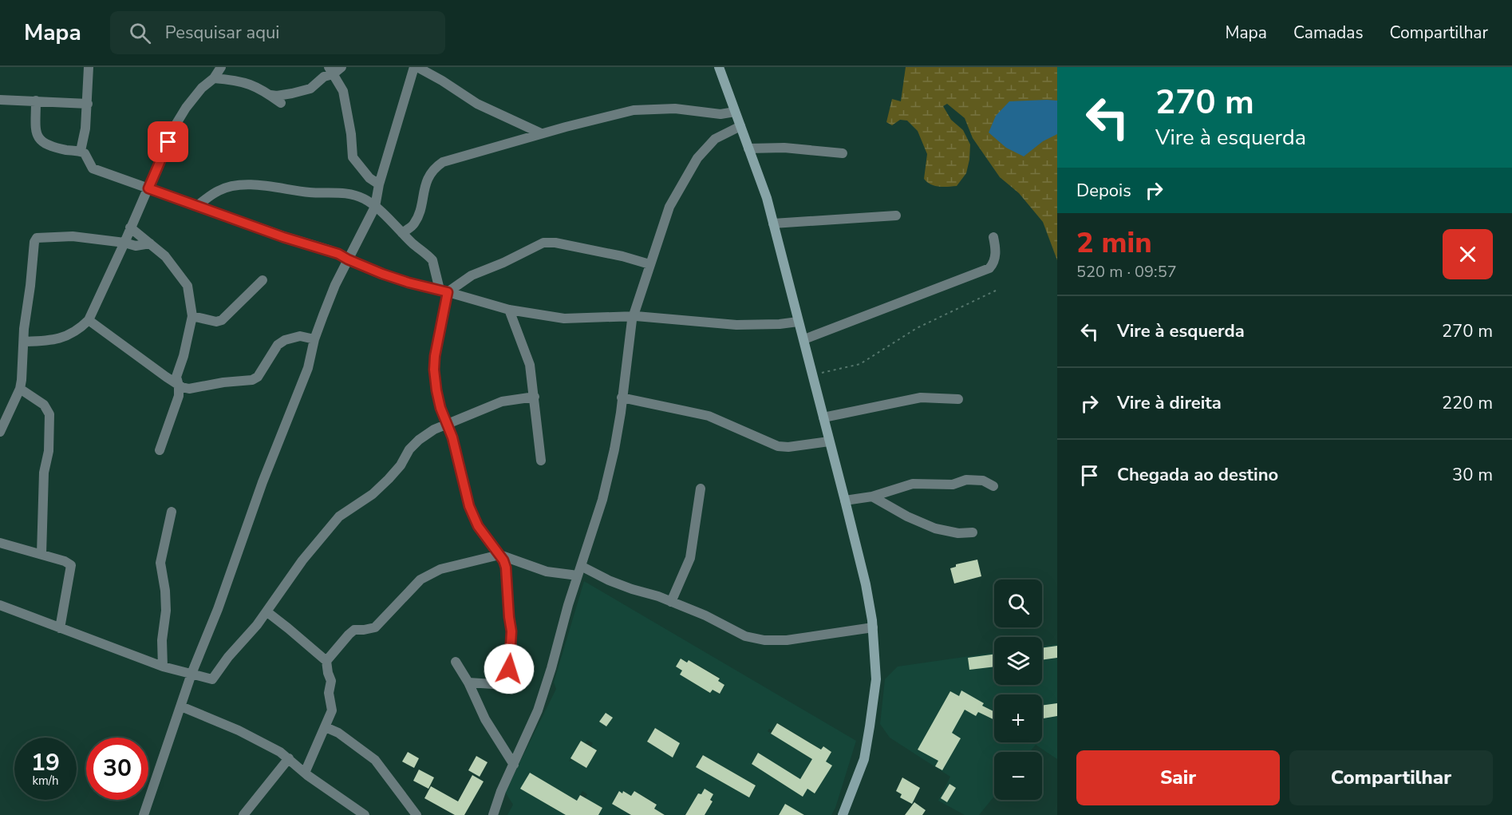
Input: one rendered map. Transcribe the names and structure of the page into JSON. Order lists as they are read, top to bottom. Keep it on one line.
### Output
{"page":{"header":"Mapa","search":"Pesquisar aqui","nav":["Mapa","Camadas","Compartilhar"],"turn":["270 m","Vire à esquerda"],"then":"Depois","heading":["2 min","520 m · 09:57"],"list":[{"name":"Vire à esquerda","value":"270 m"},{"name":"Vire à direita","value":"220 m"},{"name":"Chegada ao destino","value":"30 m"}],"map_buttons":["+","−"],"speed":"19 km/h","limit":"30","buttons":["Sair","Compartilhar"]}}
